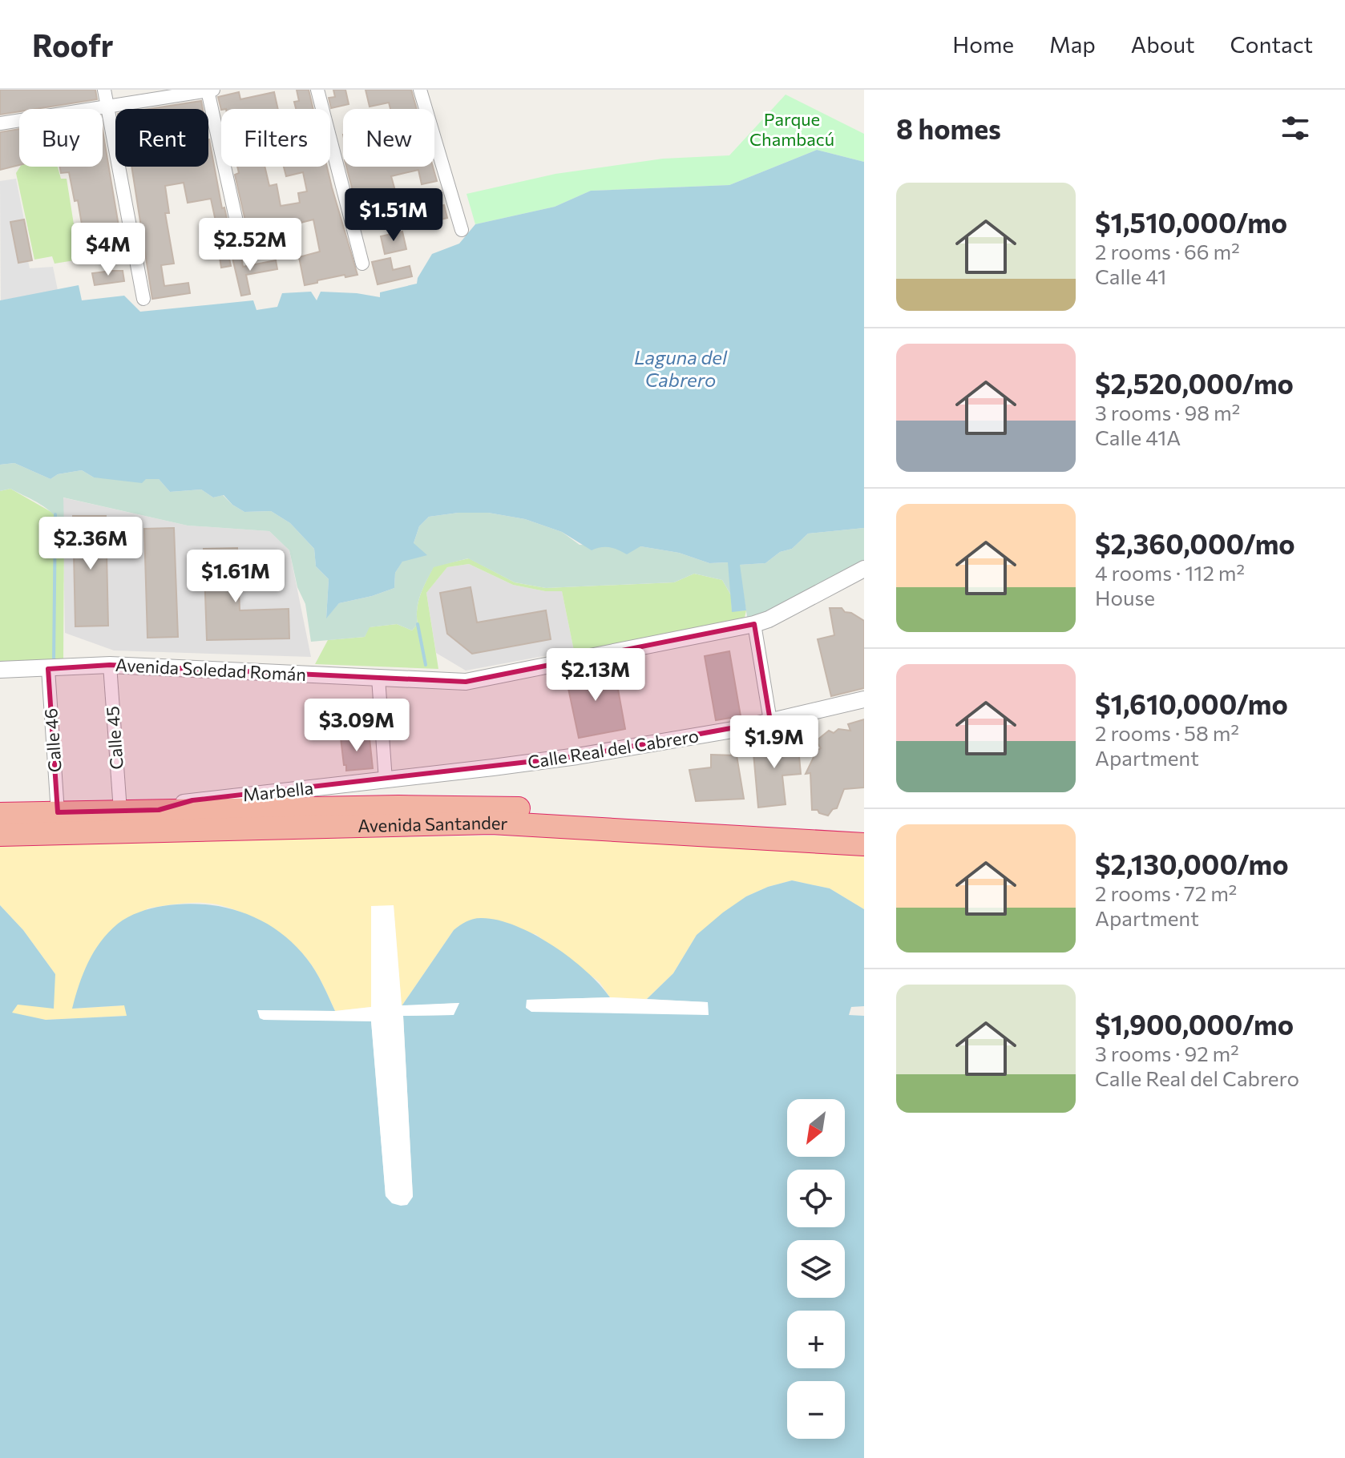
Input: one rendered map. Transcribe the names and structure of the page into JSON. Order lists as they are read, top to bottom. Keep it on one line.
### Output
{"streets":{"highway":["Avenida Santander"],"street":["Avenida Soledad Román","Calle 45","Calle 46","Calle Real del Cabrero"]},"crossings":[["Avenida Soledad Román","Calle 45"],["Avenida Soledad Román","Calle 46"],["Calle 45","Avenida Santander"],["Calle 46","Avenida Santander"],["Calle Real del Cabrero","Avenida Santander"]],"water":["Laguna del Cabrero"],"parks":["Parque Chambacú"],"north":"bottom left","page":{"header":"Roofr","nav":["Home","Map","About","Contact"],"heading":"8 homes","chip":["Buy","Rent","Filters","New"],"list":[{"name":"$1,510,000/mo","note":"2 rooms · 66 m² · Calle 41"},{"name":"$2,520,000/mo","note":"3 rooms · 98 m² · Calle 41A"},{"name":"$2,360,000/mo","note":"4 rooms · 112 m² · House"},{"name":"$1,610,000/mo","note":"2 rooms · 58 m² · Apartment"},{"name":"$2,130,000/mo","note":"2 rooms · 72 m² · Apartment"},{"name":"$1,900,000/mo","note":"3 rooms · 92 m² · Calle Real del Cabrero"}],"price":["$1.51M","$2.52M","$4M","$2.36M","$1.61M","$2.13M","$3.09M","$1.9M"],"map_buttons":["+","−"]}}
